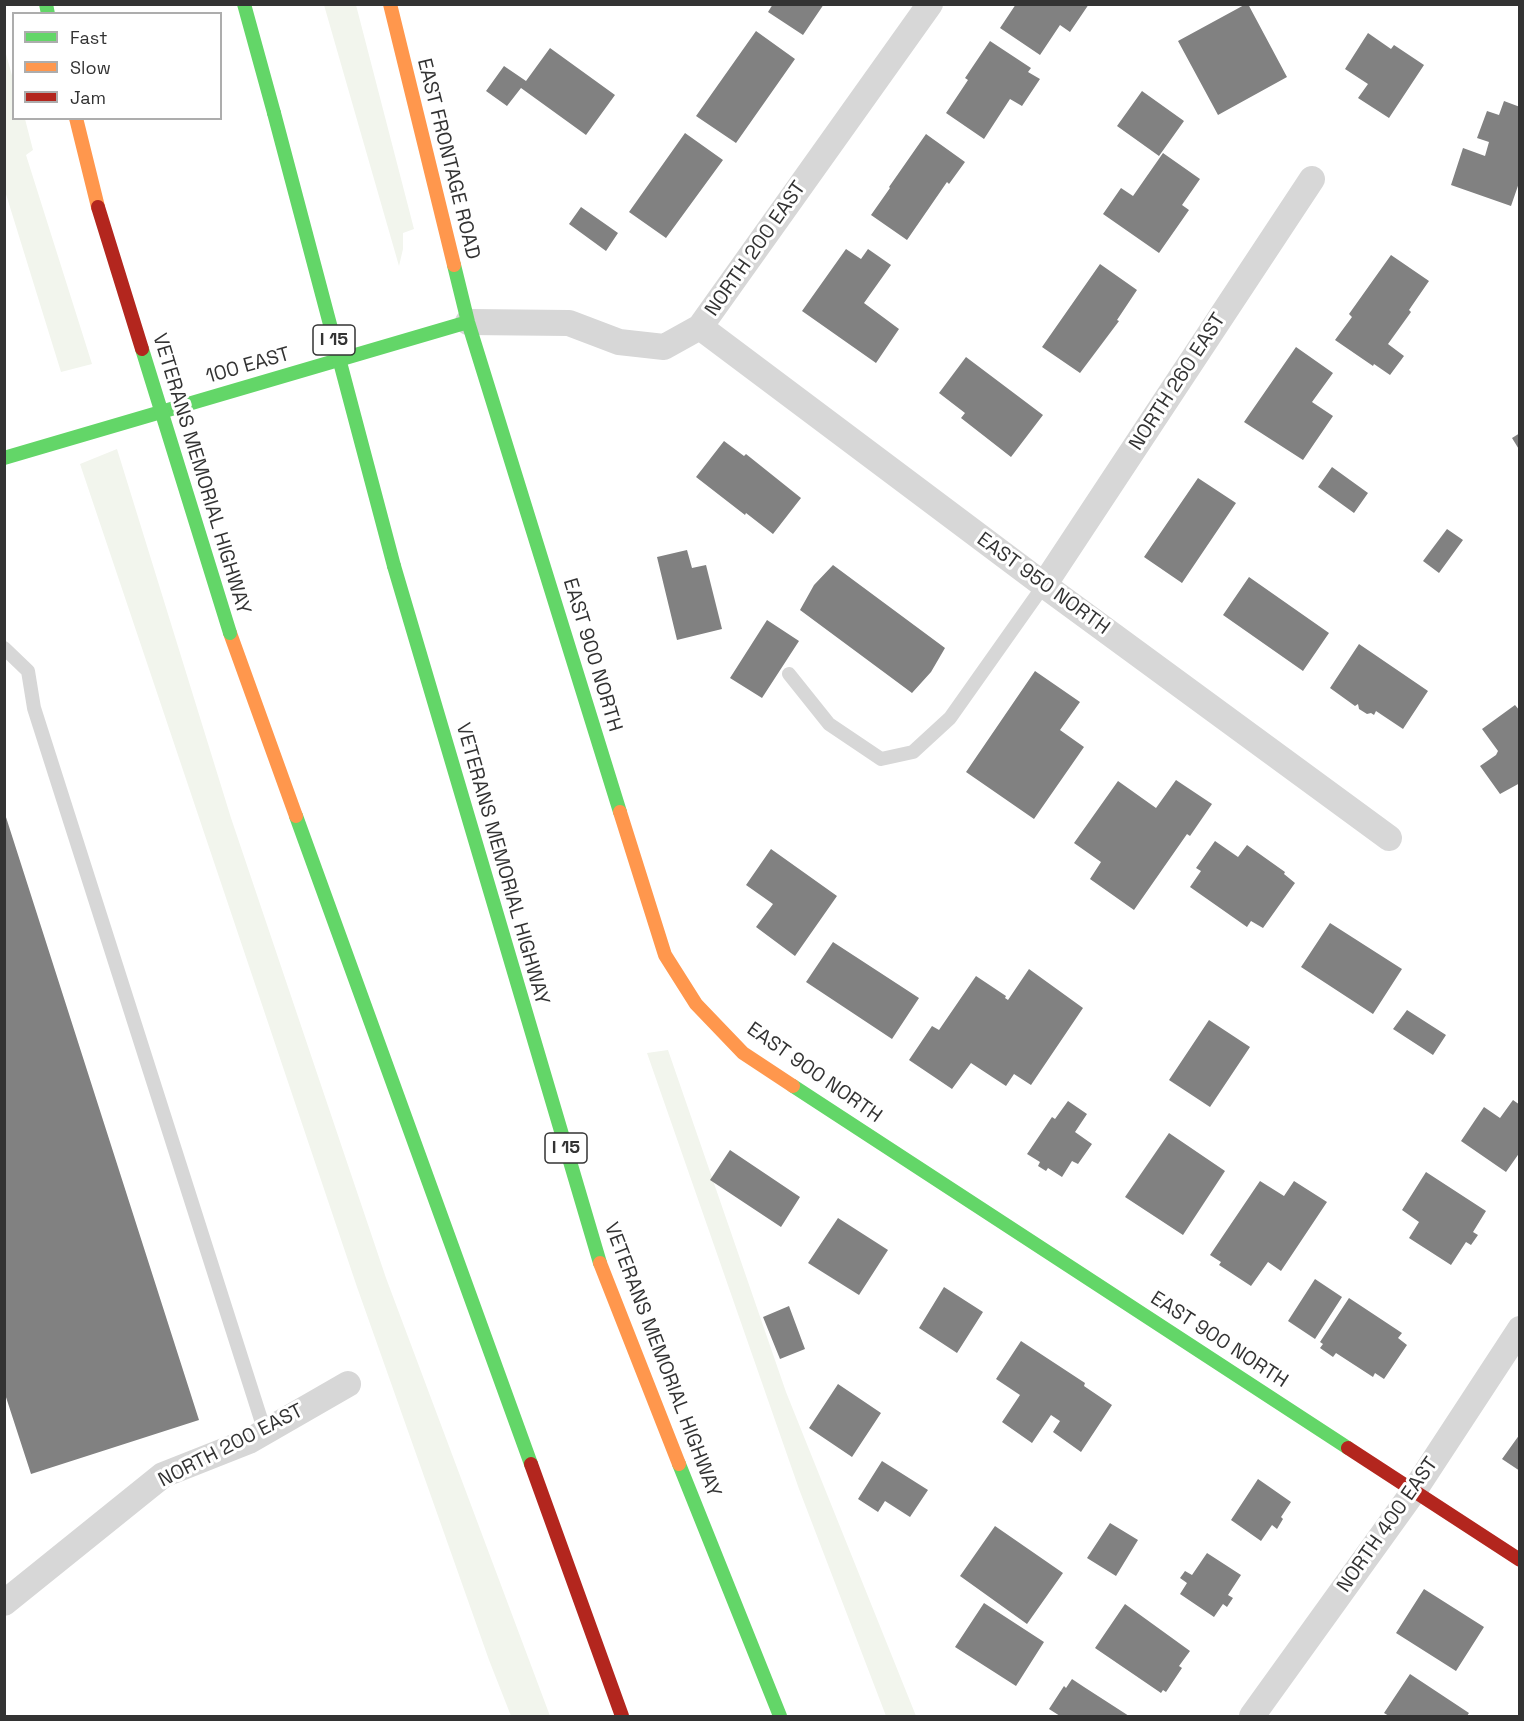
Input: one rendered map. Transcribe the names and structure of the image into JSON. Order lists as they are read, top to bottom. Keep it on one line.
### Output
{"streets":{"main road":["EAST FRONTAGE ROAD","I 15","100 EAST","VETERANS MEMORIAL HIGHWAY","EAST 900 NORTH"],"street":["NORTH 200 EAST","NORTH 260 EAST","EAST 950 NORTH","NORTH 400 EAST"]},"crossings":[["EAST FRONTAGE ROAD","NORTH 200 EAST"],["EAST FRONTAGE ROAD","100 EAST"],["EAST FRONTAGE ROAD","EAST 900 NORTH"],["NORTH 200 EAST","100 EAST"],["NORTH 200 EAST","EAST 950 NORTH"],["NORTH 200 EAST","EAST 900 NORTH"],["100 EAST","EAST 900 NORTH"],["NORTH 260 EAST","EAST 950 NORTH"],["EAST 900 NORTH","NORTH 400 EAST"]],"legend":["Fast","Slow","Jam"]}
